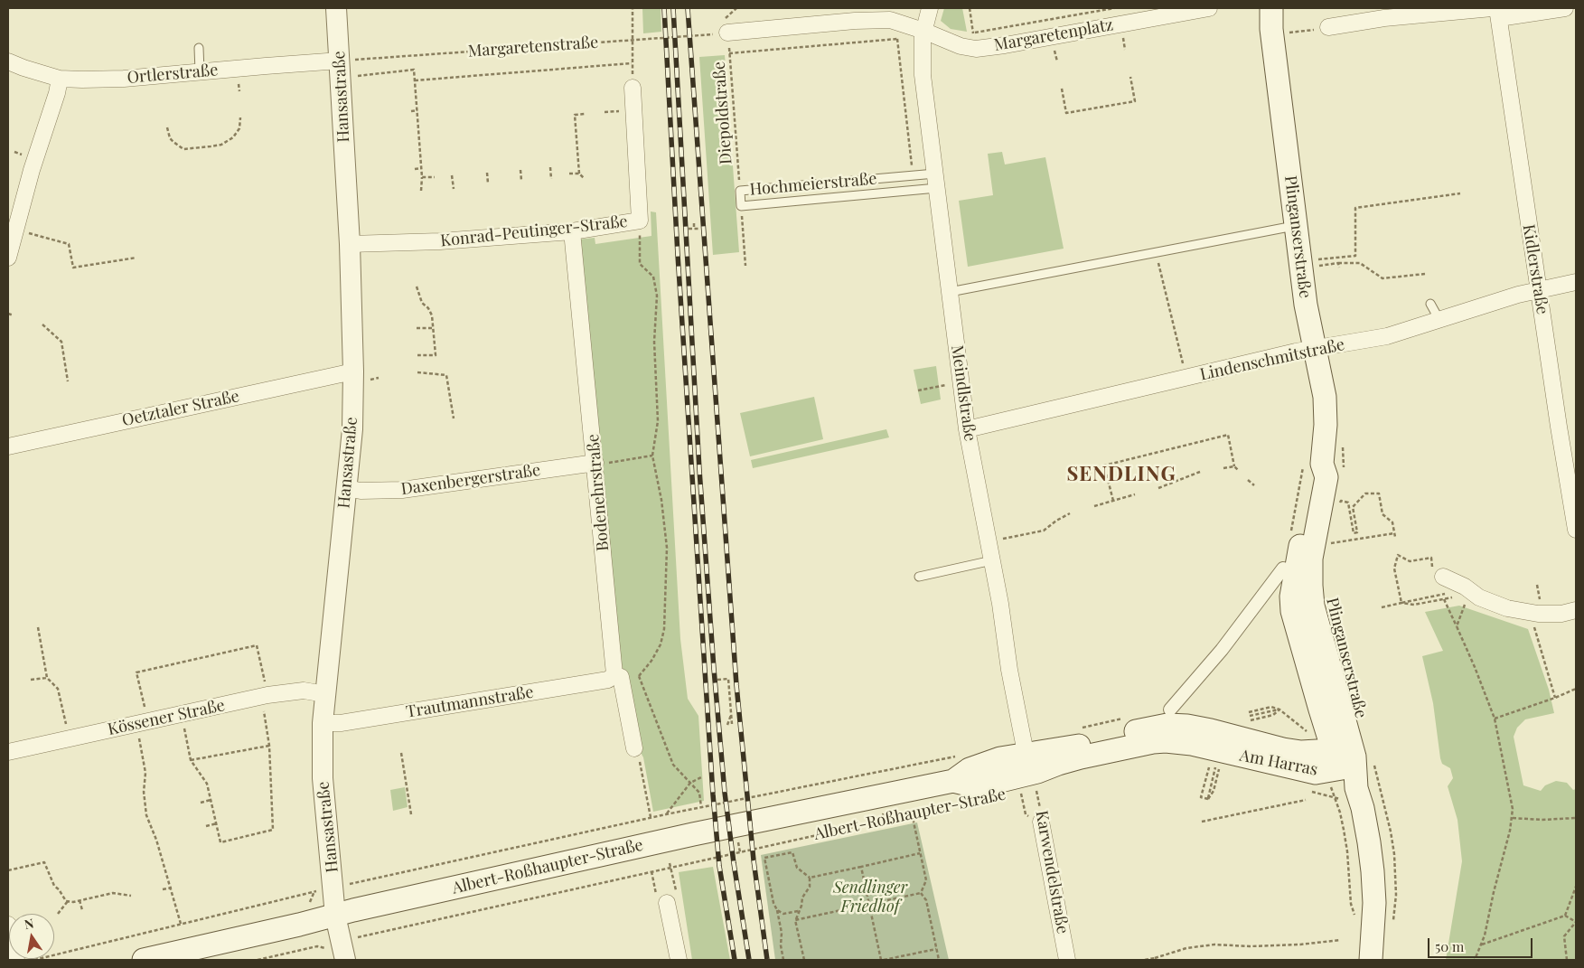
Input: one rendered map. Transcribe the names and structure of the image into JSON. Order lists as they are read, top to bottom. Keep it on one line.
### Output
{"streets":{"main road":["Plinganserstraße","Am Harras","Albert-Roßhaupter-Straße"],"street":["Margaretenplatz","Ortlerstraße","Hansastraße","Konrad-Peutinger-Straße","Kidlerstraße","Lindenschmitstraße","Meindlstraße","Oetztaler Straße","Daxenbergerstraße","Bodenehrstraße","Trautmannstraße","Kössener Straße","Karwendelstraße"],"lane":["Hochmeierstraße"],"path":["Margaretenstraße","Diepoldstraße"]},"crossings":[["Margaretenplatz","Meindlstraße"],["Margaretenstraße","Ortlerstraße"],["Margaretenstraße","Hansastraße"],["Ortlerstraße","Hansastraße"],["Hansastraße","Konrad-Peutinger-Straße"],["Hansastraße","Oetztaler Straße"],["Hansastraße","Daxenbergerstraße"],["Hansastraße","Trautmannstraße"],["Hansastraße","Kössener Straße"],["Hansastraße","Albert-Roßhaupter-Straße"],["Diepoldstraße","Hochmeierstraße"],["Hochmeierstraße","Meindlstraße"],["Konrad-Peutinger-Straße","Bodenehrstraße"],["Plinganserstraße","Lindenschmitstraße"],["Plinganserstraße","Am Harras"],["Kidlerstraße","Lindenschmitstraße"],["Lindenschmitstraße","Meindlstraße"],["Meindlstraße","Albert-Roßhaupter-Straße"],["Daxenbergerstraße","Bodenehrstraße"],["Bodenehrstraße","Trautmannstraße"],["Am Harras","Albert-Roßhaupter-Straße"]],"districts":["SENDLING"],"parks":["Sendlinger Friedhof"],"scale_bar":"50 m","north":"top"}
